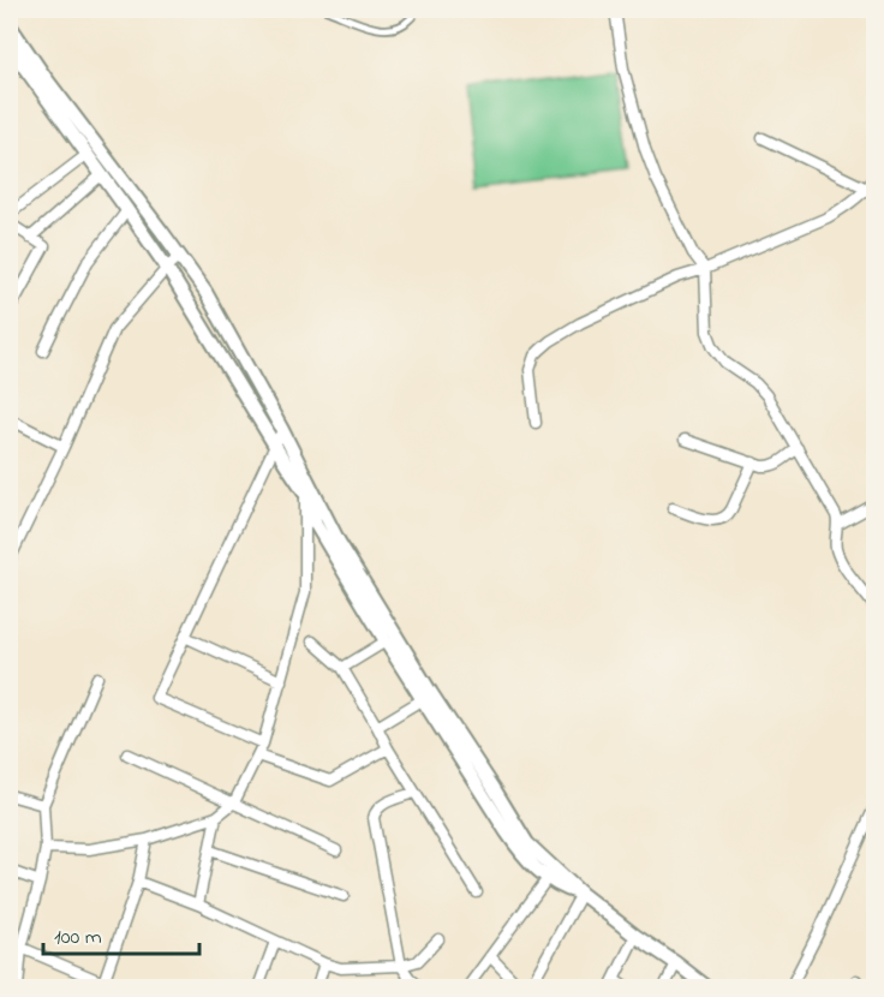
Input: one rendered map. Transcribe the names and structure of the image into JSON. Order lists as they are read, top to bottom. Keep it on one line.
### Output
{"scale_bar":"100 m"}
